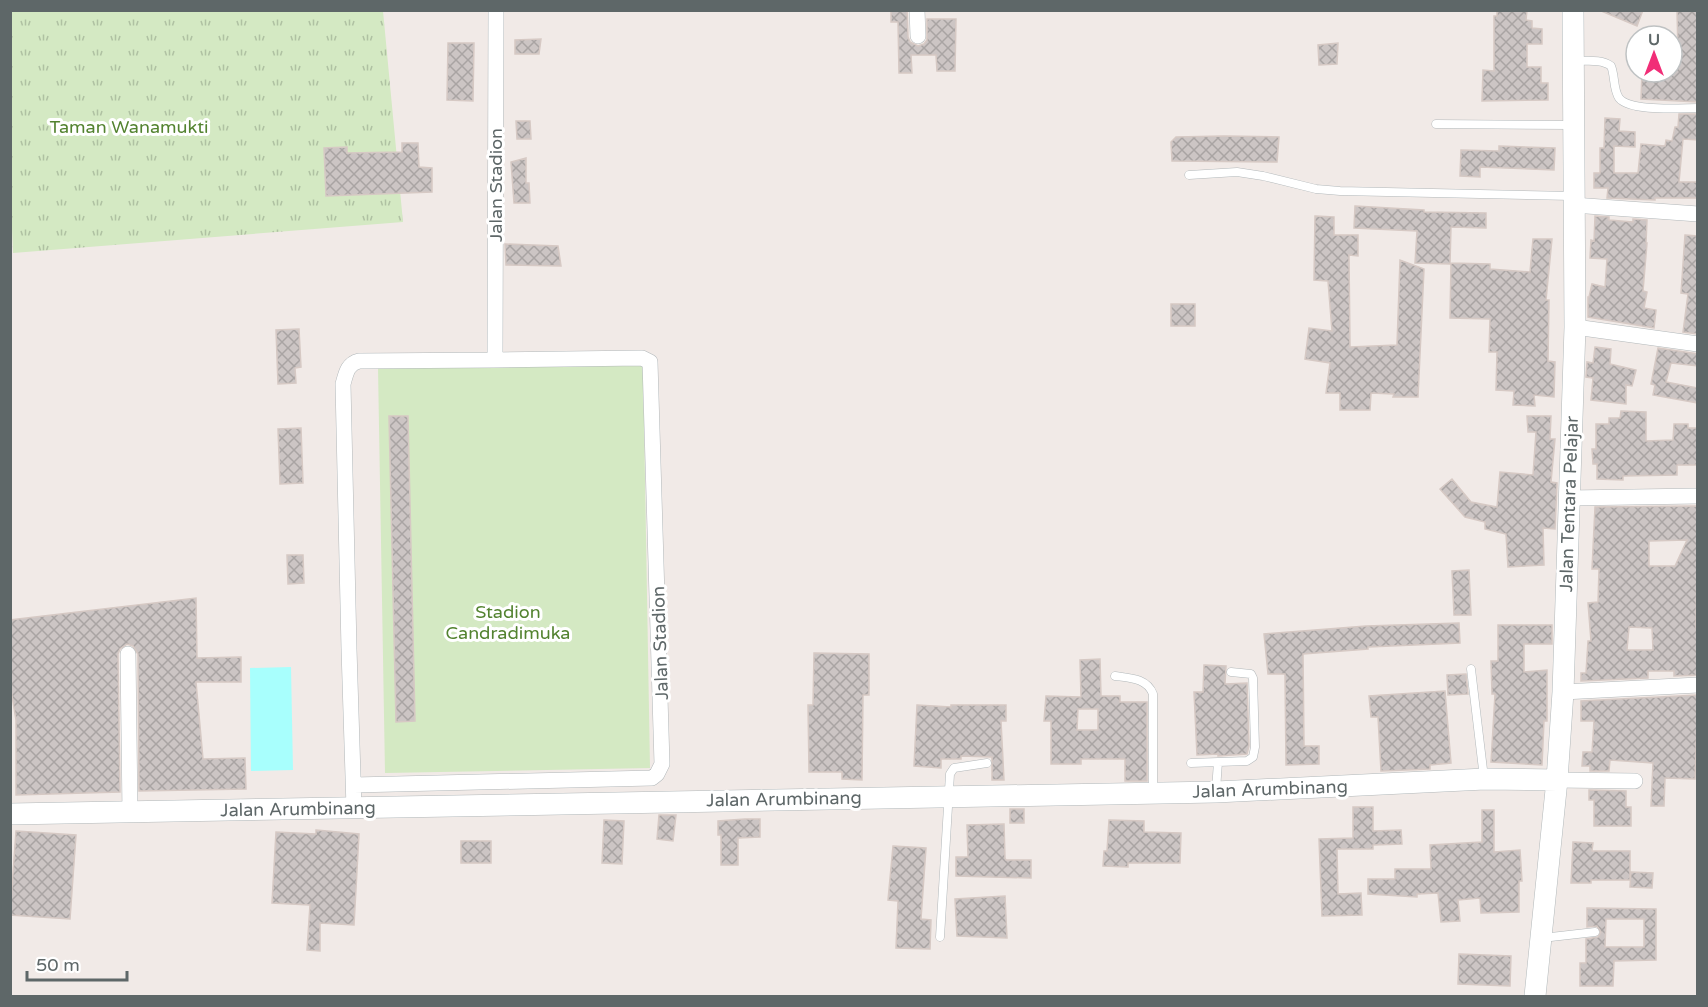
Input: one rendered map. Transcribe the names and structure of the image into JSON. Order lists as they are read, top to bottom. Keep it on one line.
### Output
{"streets":{"main road":["Jalan Tentara Pelajar","Jalan Arumbinang"],"street":["Jalan Stadion"]},"crossings":[["Jalan Stadion","Jalan Arumbinang"],["Jalan Tentara Pelajar","Jalan Arumbinang"]],"parks":["Taman Wanamukti","Stadion Candradimuka"],"scale_bar":"50 m","north":"top"}
